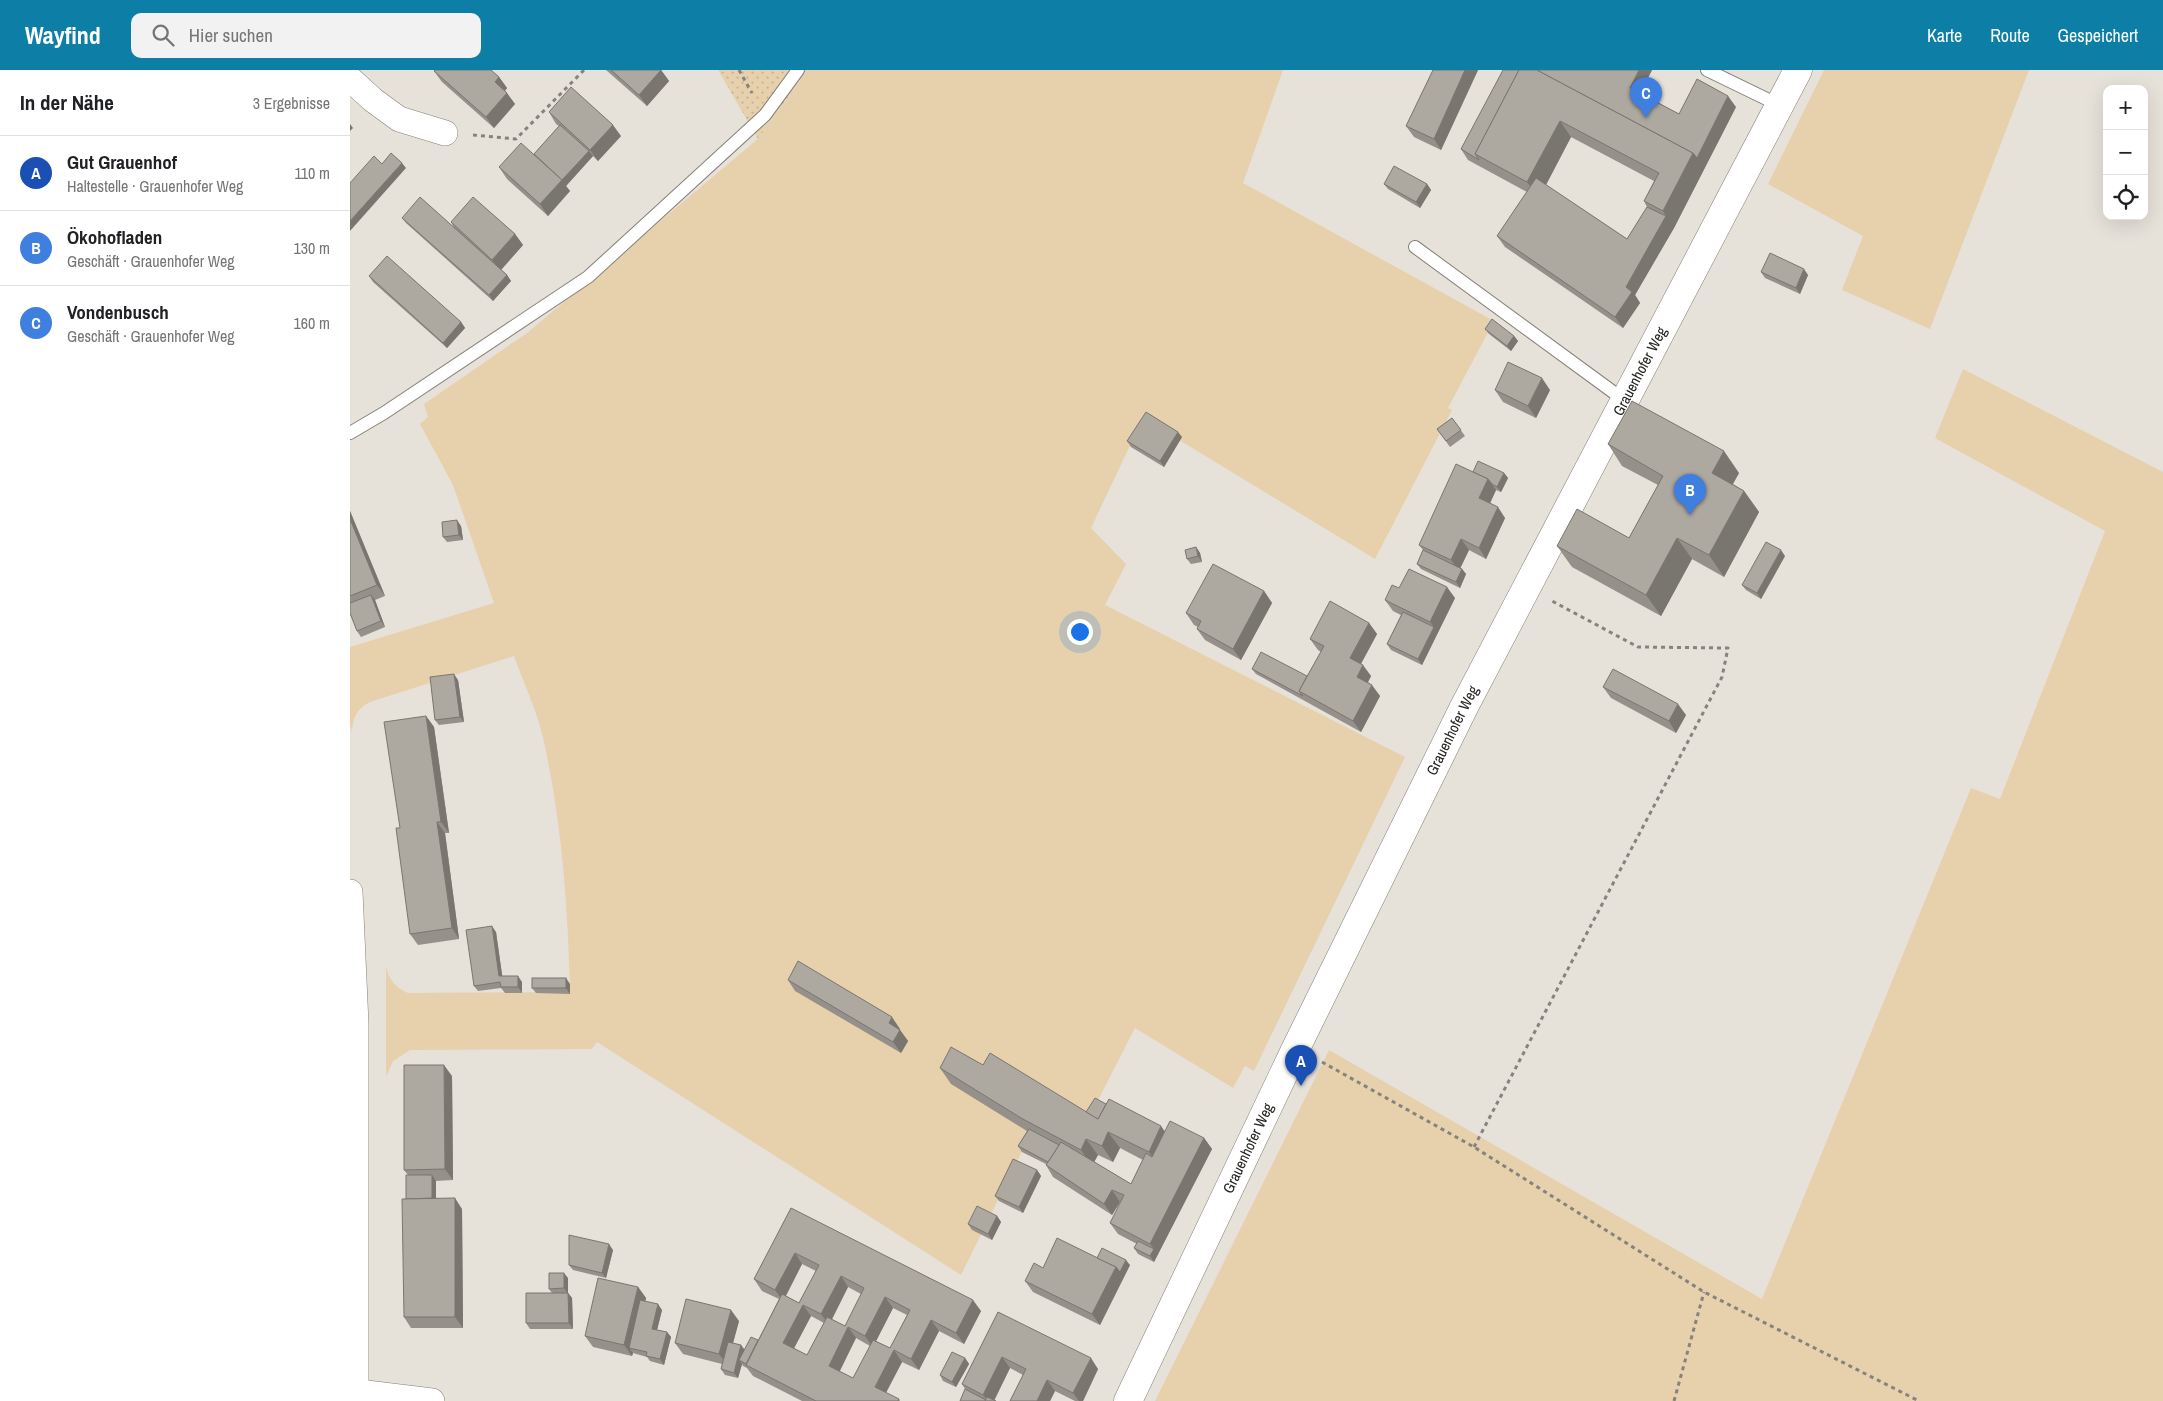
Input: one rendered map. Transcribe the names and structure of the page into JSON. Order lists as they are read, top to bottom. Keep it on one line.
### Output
{"streets":{"street":["Grauenhofer Weg"]},"page":{"header":"Wayfind","search":"Hier suchen","nav":["Karte","Route","Gespeichert"],"heading":["In der Nähe","3 Ergebnisse"],"pins":["C","B","A"],"map_buttons":["+","−"],"list":[{"mark":"A","name":"Gut Grauenhof","note":"Haltestelle · Grauenhofer Weg","value":"110 m"},{"mark":"B","name":"Ökohofladen","note":"Geschäft · Grauenhofer Weg","value":"130 m"},{"mark":"C","name":"Vondenbusch","note":"Geschäft · Grauenhofer Weg","value":"160 m"}]}}
